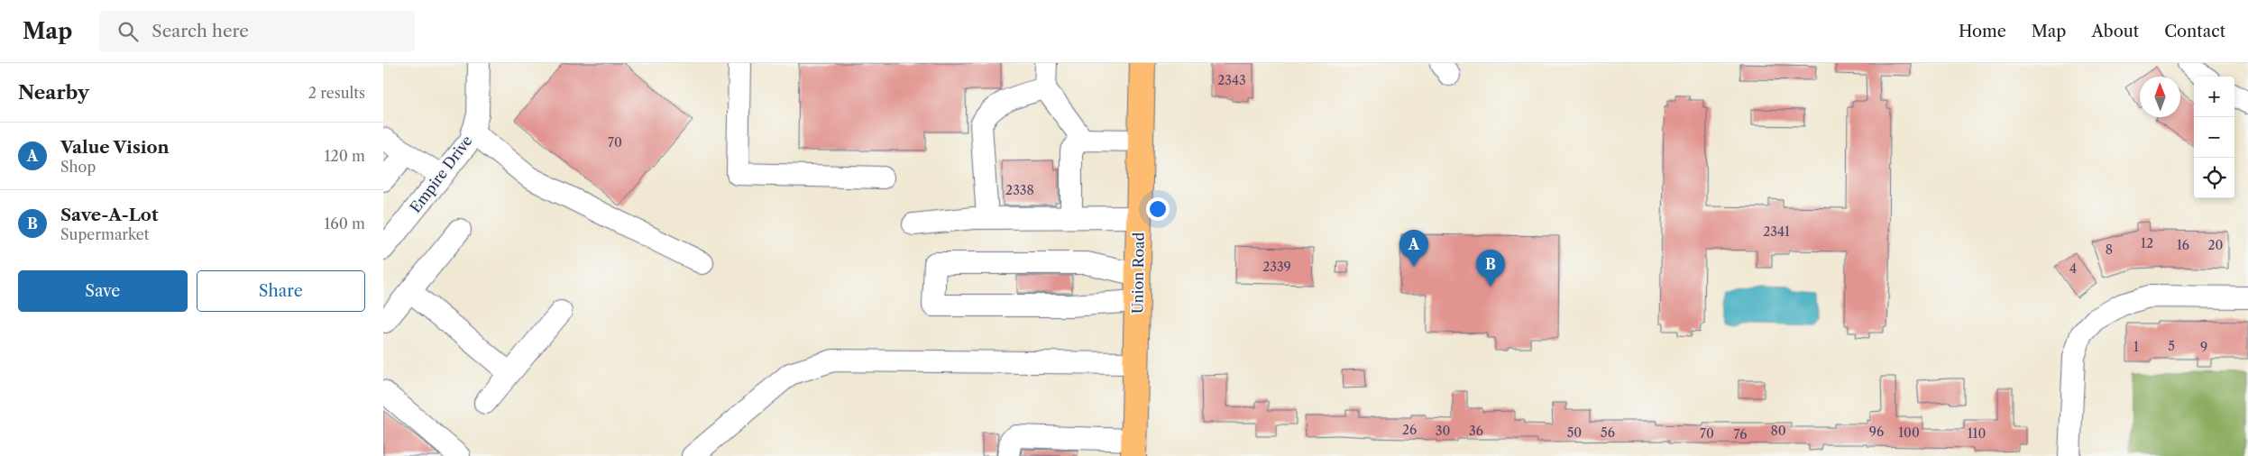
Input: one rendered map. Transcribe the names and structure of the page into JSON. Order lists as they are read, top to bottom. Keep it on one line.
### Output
{"streets":{"main road":["Union Road"],"street":["Empire Drive"]},"house_numbers":["2343","70","2338","2341","12","16","20","8","2339","4","5","1","9","26","30","36","80","96","50","56","100","70","110","76"],"north":"top","page":{"header":"Map","search":"Search here","nav":["Home","Map","About","Contact"],"heading":["Nearby","2 results"],"map_buttons":["+","−"],"list":[{"mark":"A","name":"Value Vision","note":"Shop","value":"120 m"},{"mark":"B","name":"Save-A-Lot","note":"Supermarket","value":"160 m"}],"pins":["A","B"],"buttons":["Save","Share"]}}
